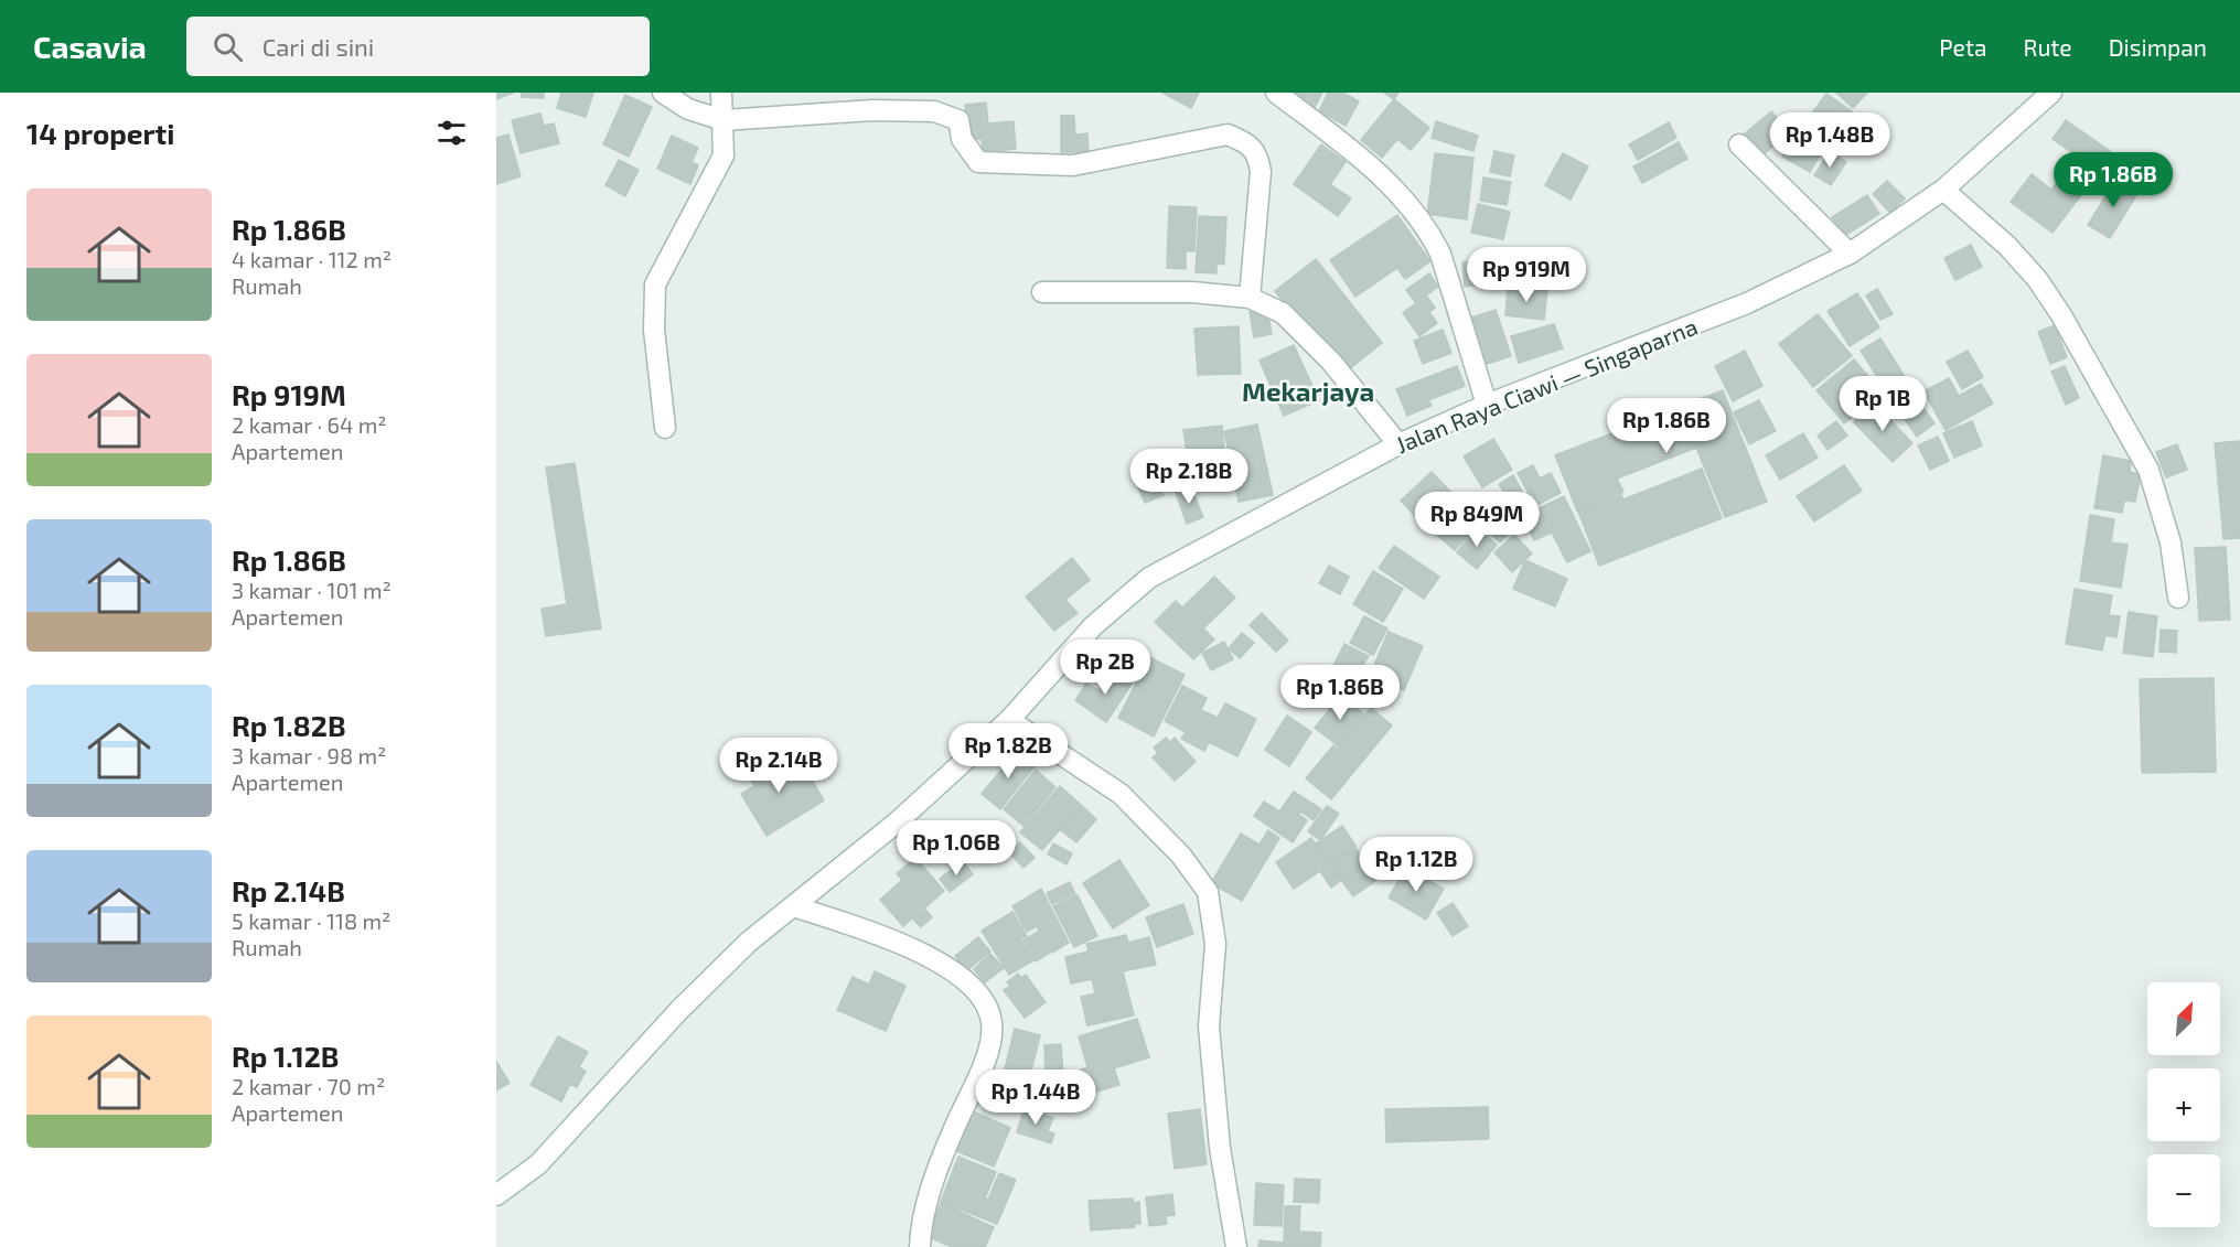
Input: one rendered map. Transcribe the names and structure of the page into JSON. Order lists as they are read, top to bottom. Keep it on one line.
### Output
{"streets":{"street":["Jalan Raya Ciawi — Singaparna"]},"districts":["Mekarjaya"],"north":"top right","page":{"header":"Casavia","search":"Cari di sini","nav":["Peta","Rute","Disimpan"],"heading":"14 properti","price":["Rp 1.48B","Rp 1.86B","Rp 919M","Rp 1B","Rp 1.86B","Rp 2.18B","Rp 849M","Rp 2B","Rp 1.86B","Rp 1.82B","Rp 2.14B","Rp 1.06B","Rp 1.12B","Rp 1.44B"],"list":[{"name":"Rp 1.86B","note":"4 kamar · 112 m² · Rumah"},{"name":"Rp 919M","note":"2 kamar · 64 m² · Apartemen"},{"name":"Rp 1.86B","note":"3 kamar · 101 m² · Apartemen"},{"name":"Rp 1.82B","note":"3 kamar · 98 m² · Apartemen"},{"name":"Rp 2.14B","note":"5 kamar · 118 m² · Rumah"},{"name":"Rp 1.12B","note":"2 kamar · 70 m² · Apartemen"}],"map_buttons":["+","−"]}}
